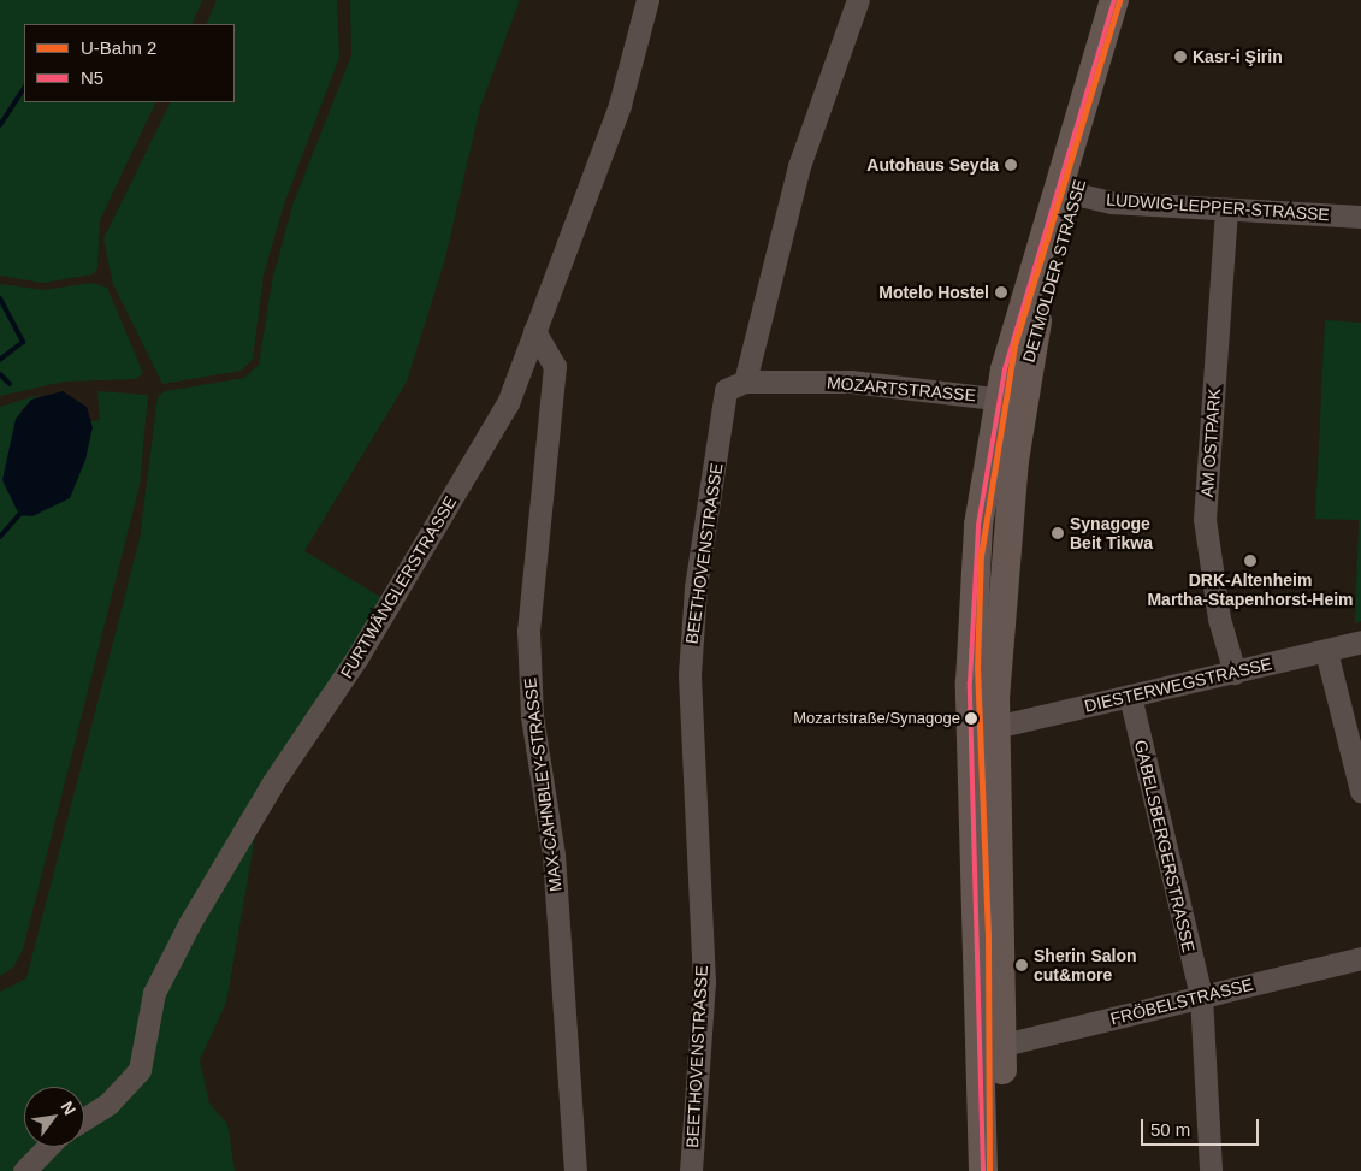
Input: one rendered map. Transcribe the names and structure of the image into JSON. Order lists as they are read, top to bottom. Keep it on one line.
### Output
{"streets":{"main road":["DETMOLDER STRASSE"],"street":["LUDWIG-LEPPER-STRASSE","MOZARTSTRASSE","AM OSTPARK","BEETHOVENSTRASSE","FURTWÄNGLERSTRASSE","DIESTERWEGSTRASSE","MAX-CAHNBLEY-STRASSE","GABELSBERGERSTRASSE","FRÖBELSTRASSE"]},"crossings":[["LUDWIG-LEPPER-STRASSE","DETMOLDER STRASSE"],["LUDWIG-LEPPER-STRASSE","AM OSTPARK"],["DETMOLDER STRASSE","MOZARTSTRASSE"],["DETMOLDER STRASSE","DIESTERWEGSTRASSE"],["DETMOLDER STRASSE","FRÖBELSTRASSE"],["MOZARTSTRASSE","BEETHOVENSTRASSE"],["AM OSTPARK","DIESTERWEGSTRASSE"],["FURTWÄNGLERSTRASSE","MAX-CAHNBLEY-STRASSE"],["DIESTERWEGSTRASSE","GABELSBERGERSTRASSE"],["GABELSBERGERSTRASSE","FRÖBELSTRASSE"]],"places":["Kasr-i Şirin","Autohaus Seyda","Motelo Hostel","Synagoge Beit Tikwa","DRK-Altenheim Martha-Stapenhorst-Heim","Mozartstraße/Synagoge","Sherin Salon cut&more"],"lines":["metro line 2","transit line N5"],"legend":["U-Bahn 2","N5"],"scale_bar":"50 m","north":"top right"}
